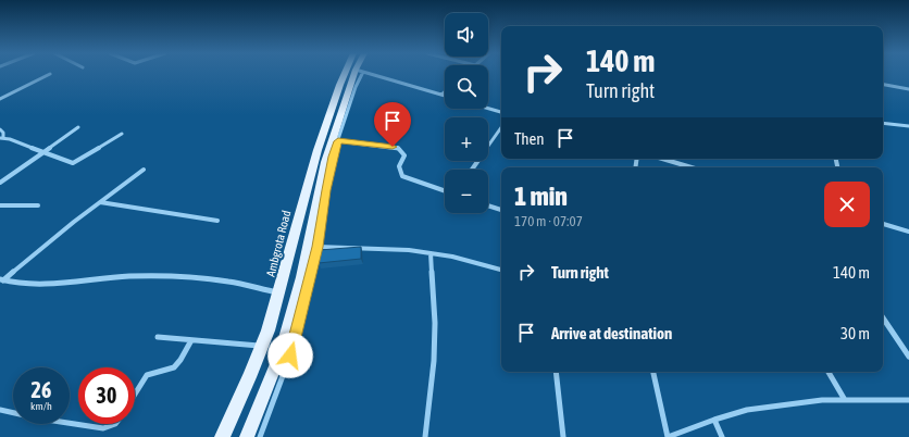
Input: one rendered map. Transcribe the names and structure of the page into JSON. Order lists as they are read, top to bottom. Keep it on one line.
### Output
{"streets":{"main road":["Ambgrota Road"]},"page":{"map_buttons":["+","−"],"turn":["140 m","Turn right"],"then":"Then","heading":["1 min","170 m · 07:07"],"list":[{"name":"Turn right","value":"140 m"},{"name":"Arrive at destination","value":"30 m"}],"speed":"26 km/h","limit":"30"}}
